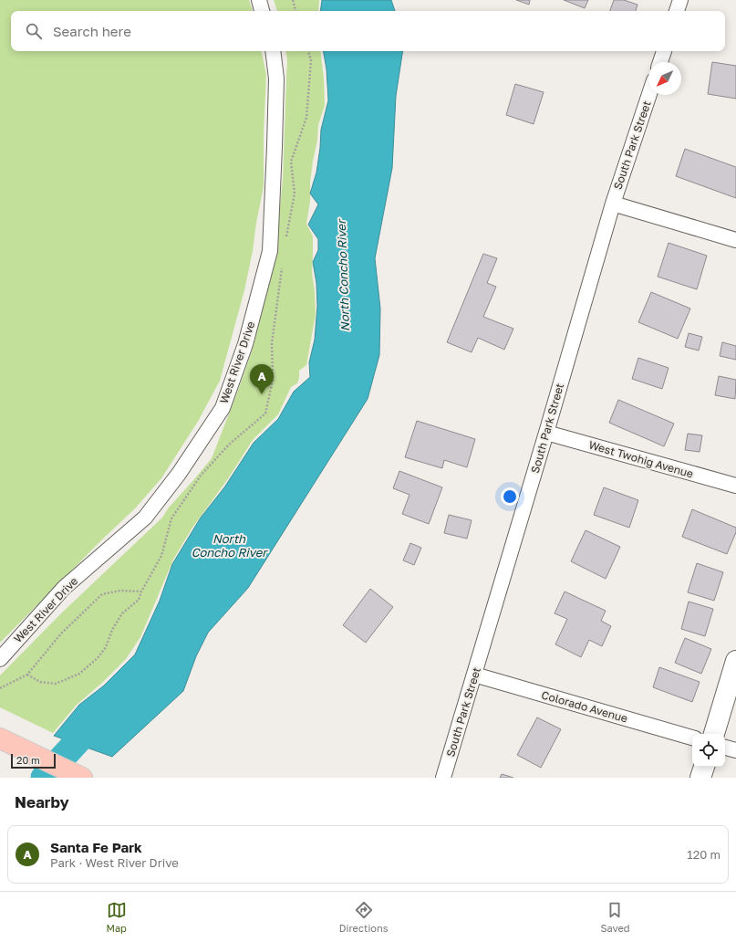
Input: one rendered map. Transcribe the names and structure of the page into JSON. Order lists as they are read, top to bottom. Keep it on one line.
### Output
{"streets":{"street":["South Park Street","West River Drive","West Twohig Avenue","Colorado Avenue"]},"crossings":[["South Park Street","West Twohig Avenue"],["South Park Street","Colorado Avenue"]],"water":["North Concho River"],"scale_bar":"20 m","north":"bottom left","page":{"search":"Search here","pins":"A","scale":"20 m","heading":"Nearby","list":[{"mark":"A","name":"Santa Fe Park","note":"Park · West River Drive","value":"120 m"}],"nav":["Map","Directions","Saved"]}}
